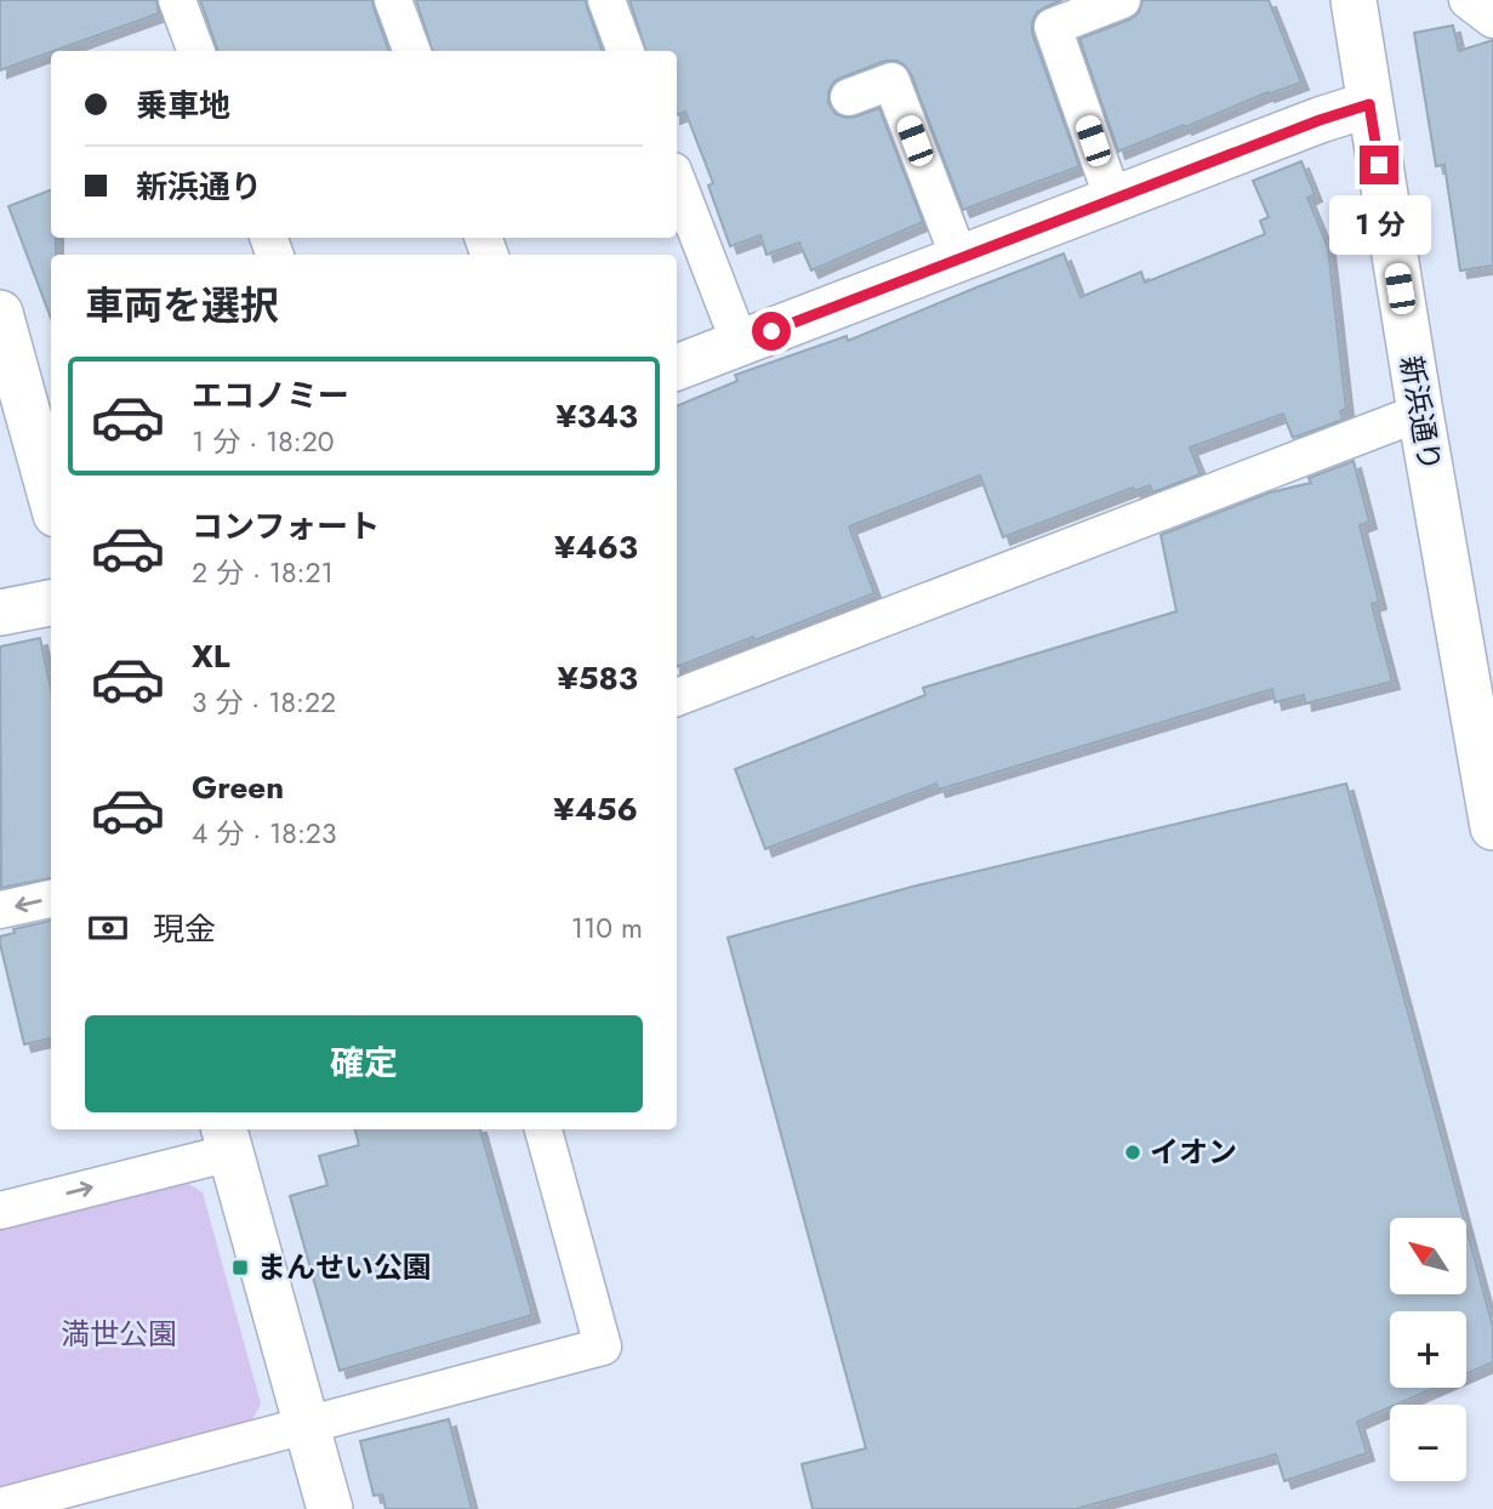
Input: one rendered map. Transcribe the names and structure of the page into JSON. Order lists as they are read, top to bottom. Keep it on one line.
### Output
{"streets":{"street":["新浜通り"]},"parks":["満世公園"],"places":{"other":["イオン"],"transit":["まんせい公園"]},"north":"top left","page":{"banner":["乗車地","新浜通り"],"bubble":"1 分","heading":"車両を選択","list":[{"name":"エコノミー","note":"1 分 · 18:20","value":"¥343"},{"name":"コンフォート","note":"2 分 · 18:21","value":"¥463"},{"name":"XL","note":"3 分 · 18:22","value":"¥583"},{"name":"Green","note":"4 分 · 18:23","value":"¥456"}],"pay":["現金","110 m"],"buttons":"確定","map_buttons":["+","−"]}}
